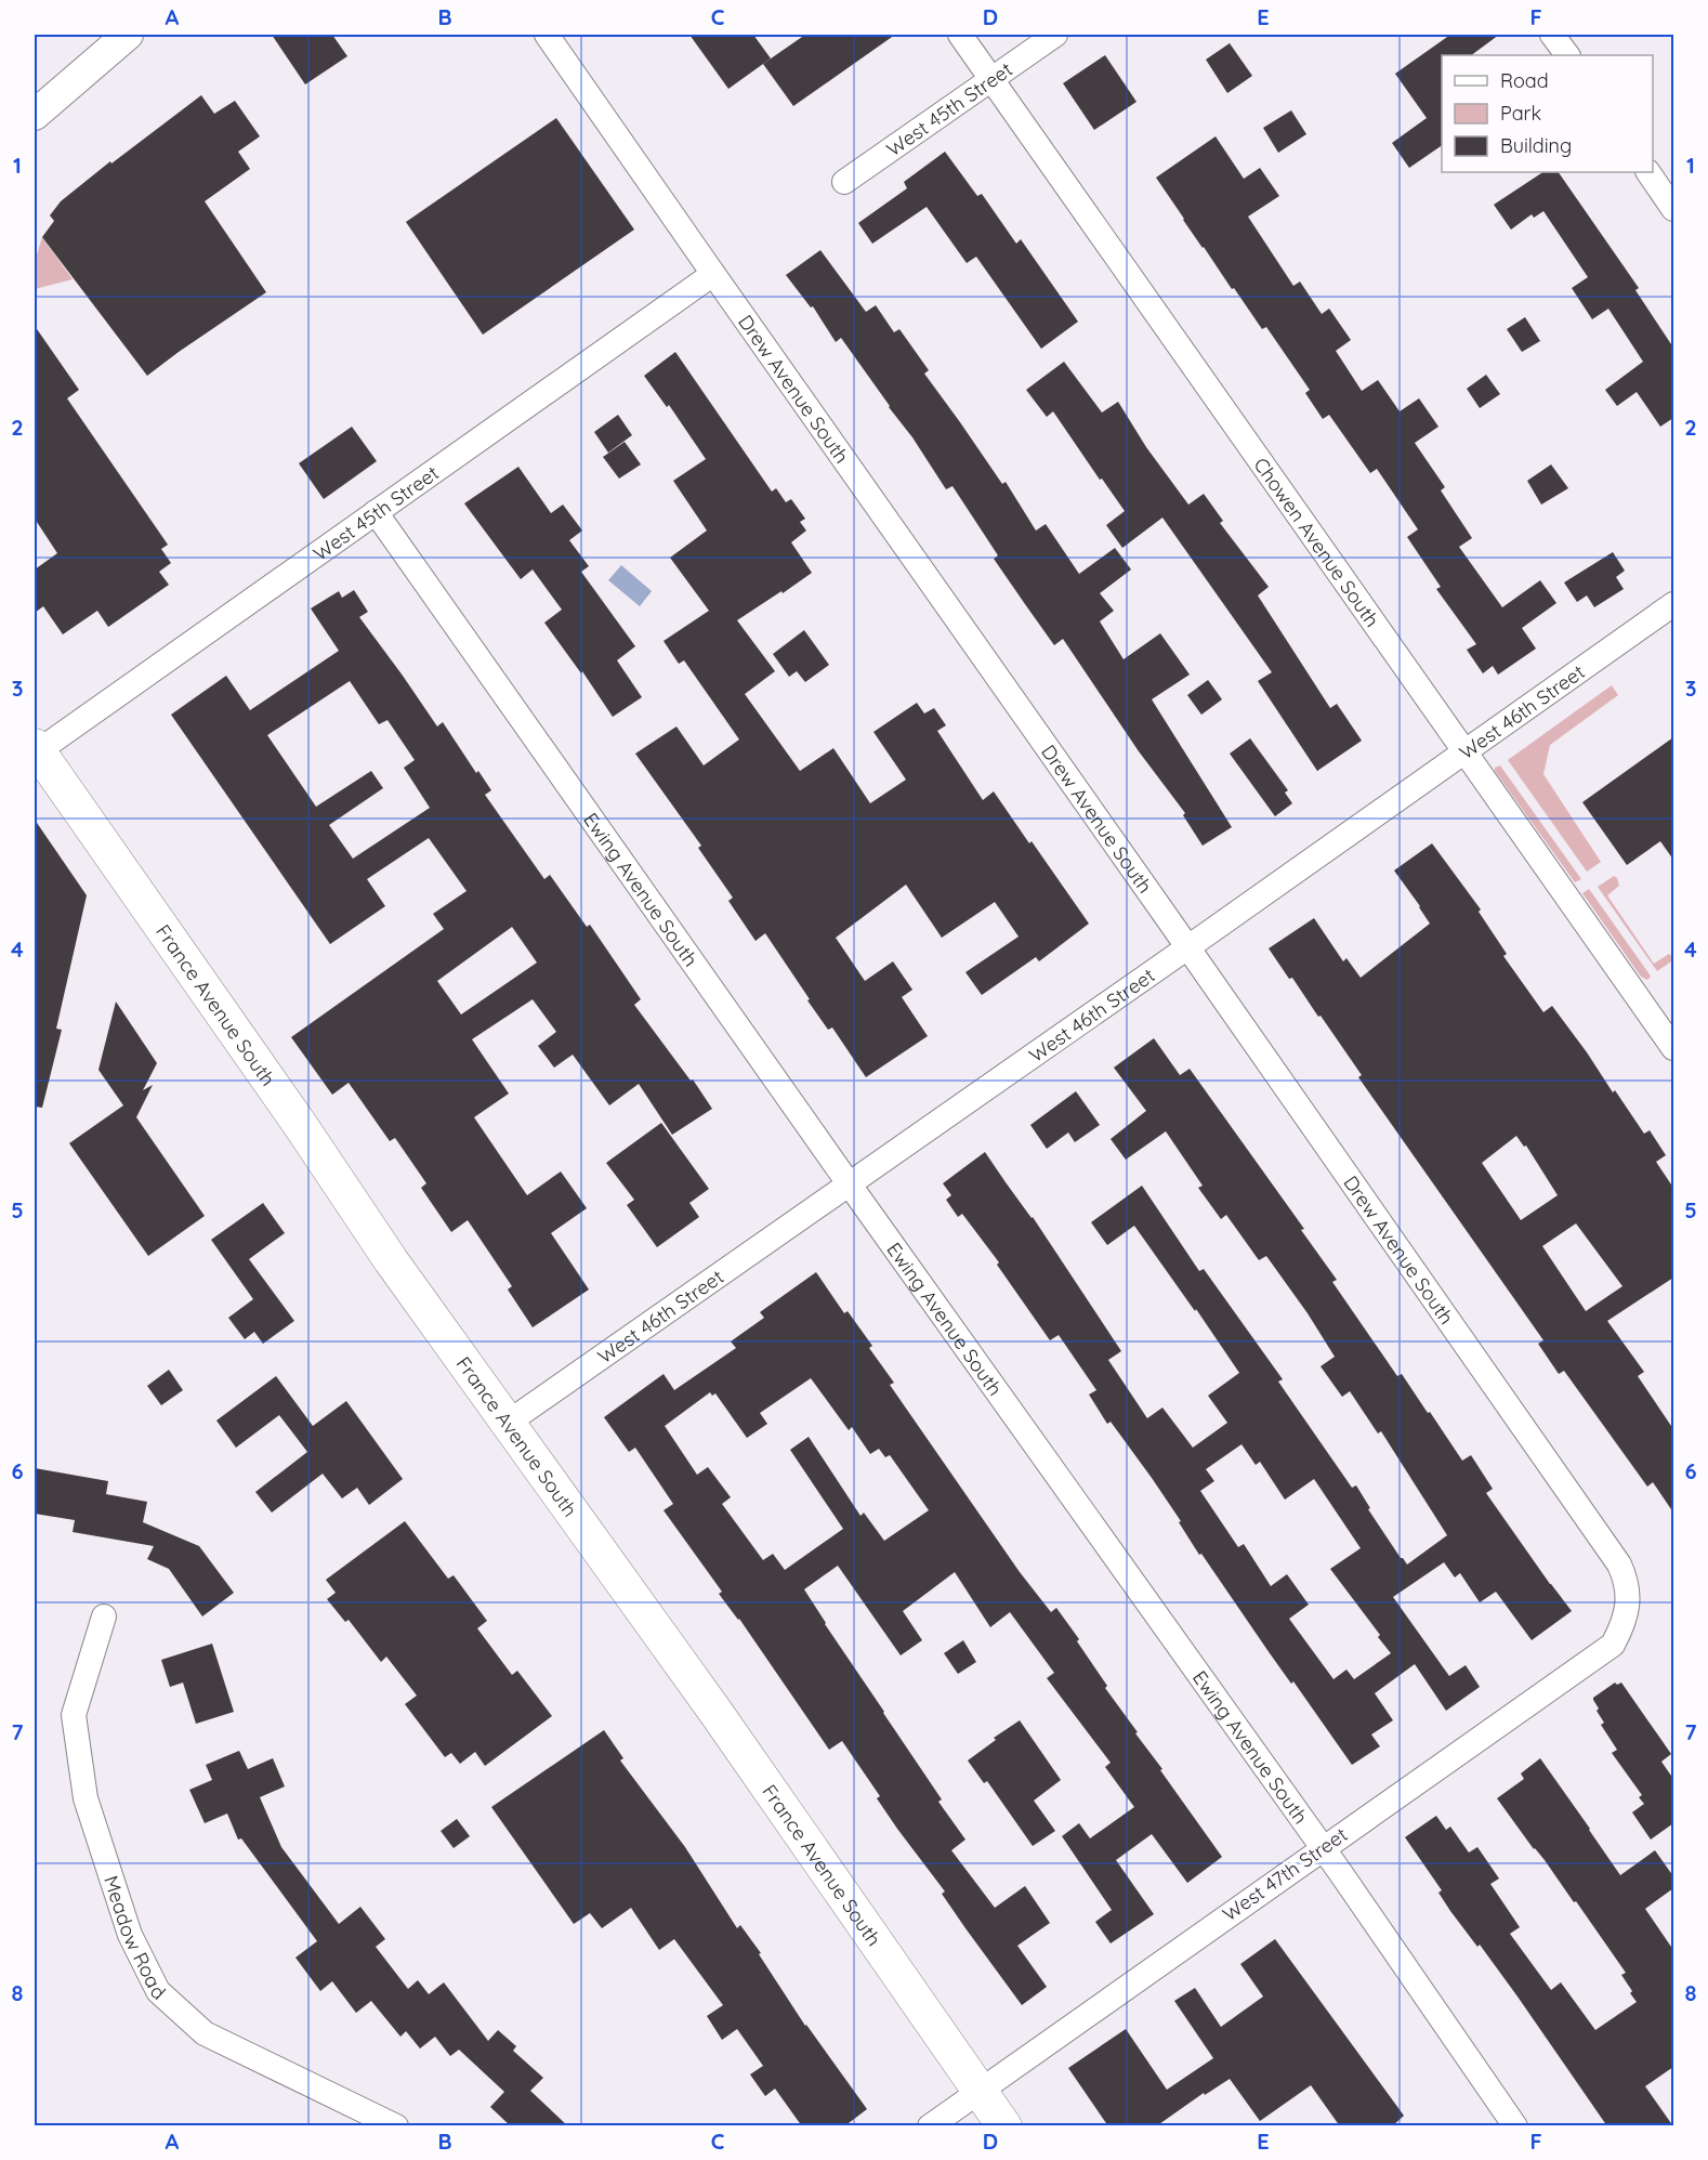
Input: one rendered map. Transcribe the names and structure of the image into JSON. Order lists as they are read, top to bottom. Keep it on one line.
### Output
{"streets":{"main road":["France Avenue South"],"street":["West 45th Street","Drew Avenue South","Chowen Avenue South","West 46th Street","Ewing Avenue South","West 47th Street","Meadow Road"]},"crossings":[["West 45th Street","Drew Avenue South"],["West 45th Street","Chowen Avenue South"],["West 45th Street","Ewing Avenue South"],["West 45th Street","France Avenue South"],["Drew Avenue South","West 46th Street"],["Drew Avenue South","West 47th Street"],["Chowen Avenue South","West 46th Street"],["West 46th Street","Ewing Avenue South"],["West 46th Street","France Avenue South"],["Ewing Avenue South","West 47th Street"],["France Avenue South","West 47th Street"]],"legend":["Road","Park","Building"],"grid":{"columns":["A","B","C","D","E","F"],"rows":["1","2","3","4","5","6","7","8"]}}
